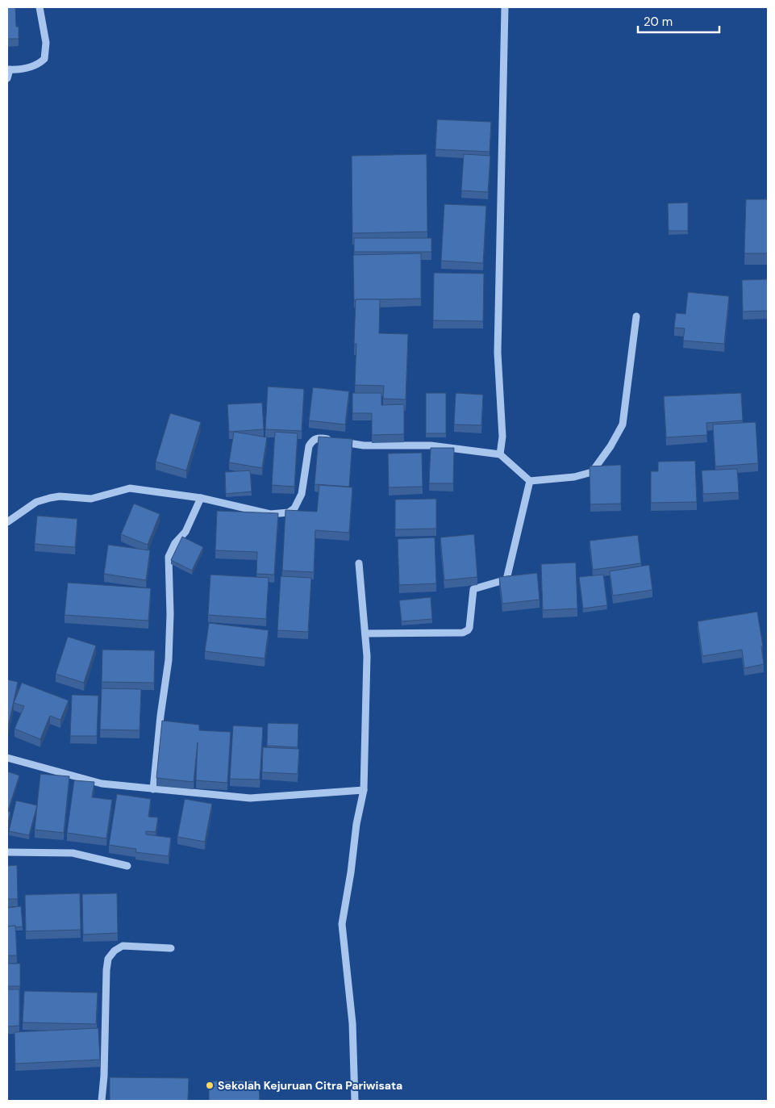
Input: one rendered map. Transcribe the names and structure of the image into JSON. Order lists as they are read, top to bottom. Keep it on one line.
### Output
{"places":["Sekolah Kejuruan Citra Pariwisata"],"scale_bar":"20 m"}
